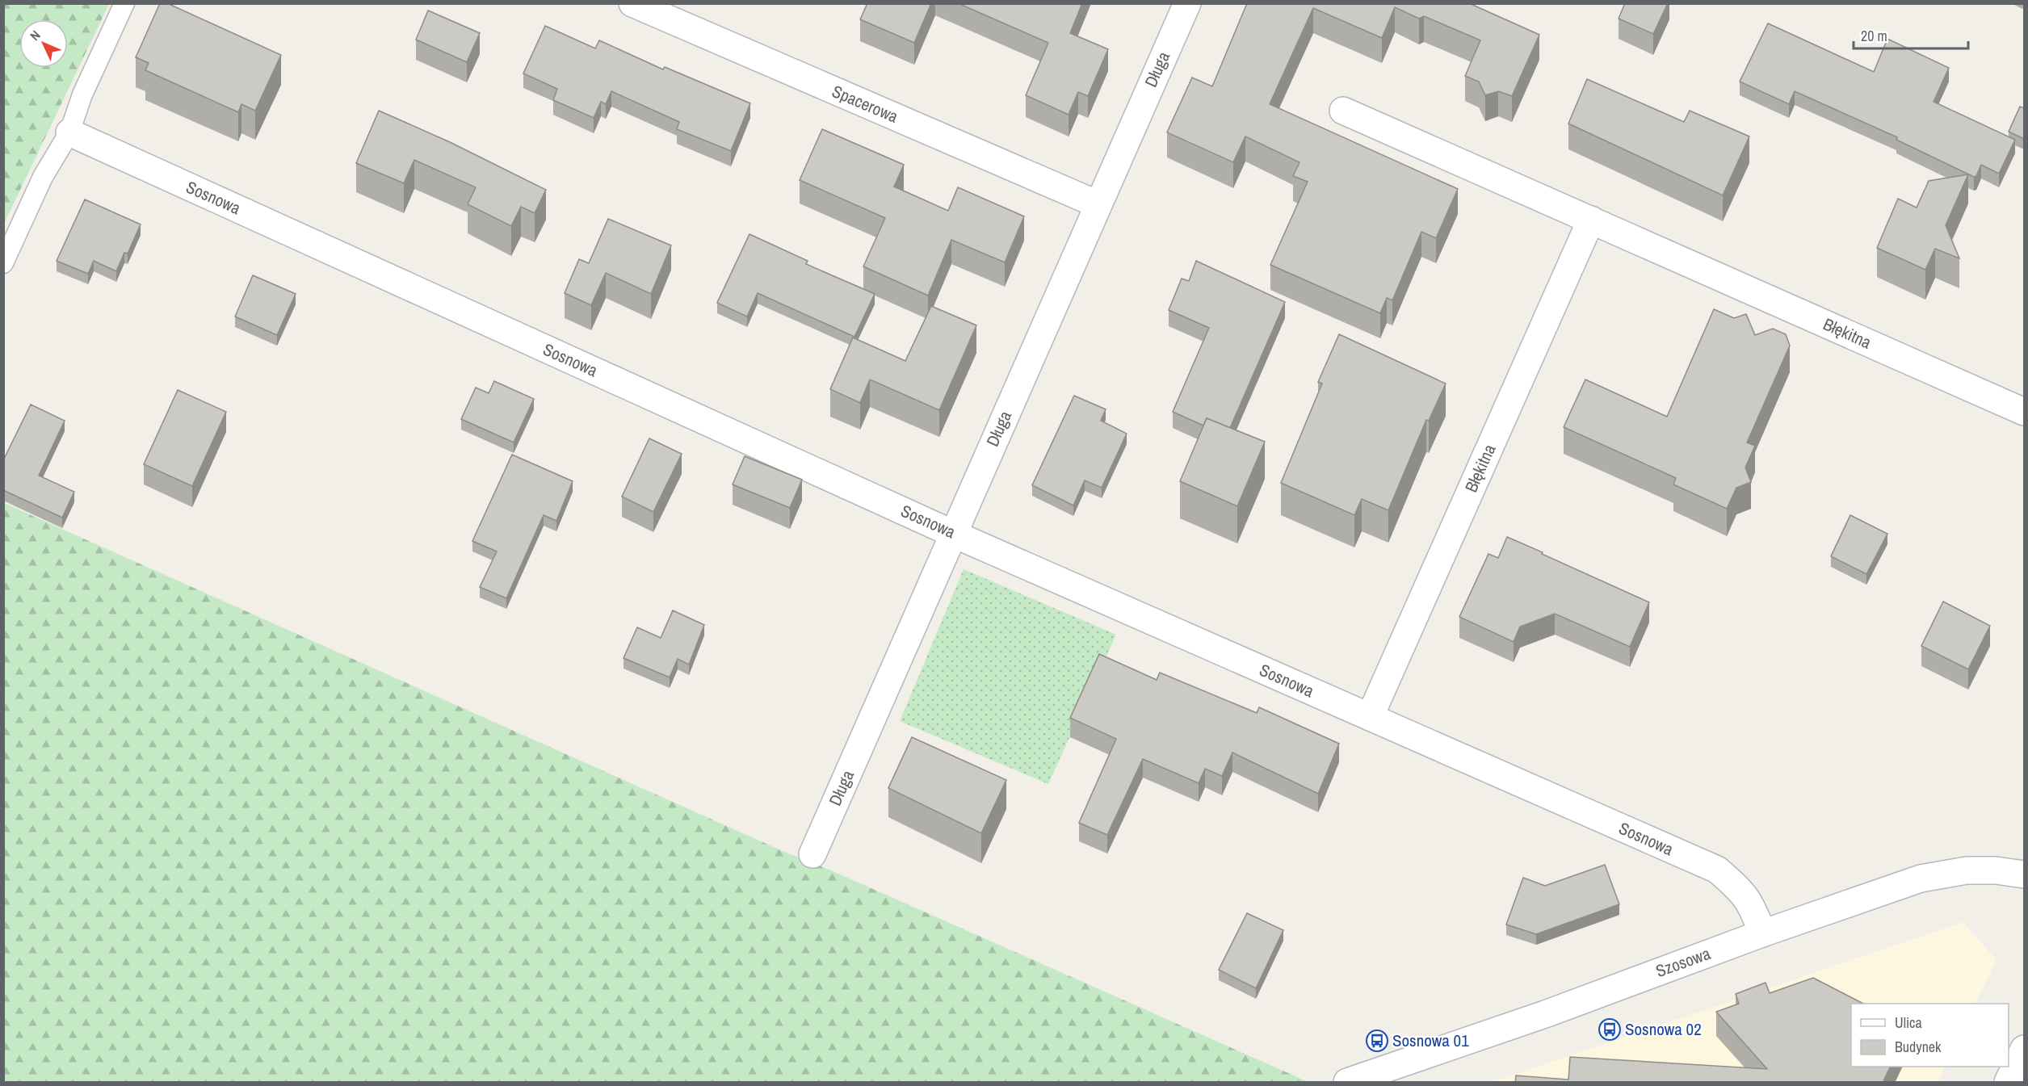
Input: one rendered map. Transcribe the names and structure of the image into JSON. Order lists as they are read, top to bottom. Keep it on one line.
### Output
{"streets":{"street":["Długa","Spacerowa","Sosnowa","Błękitna","Szosowa"]},"crossings":[["Długa","Spacerowa"],["Długa","Sosnowa"],["Sosnowa","Błękitna"],["Sosnowa","Szosowa"]],"places":{"bus stop":["Sosnowa 02","Sosnowa 01"]},"legend":["Ulica","Budynek"],"scale_bar":"20 m","north":"top left"}
